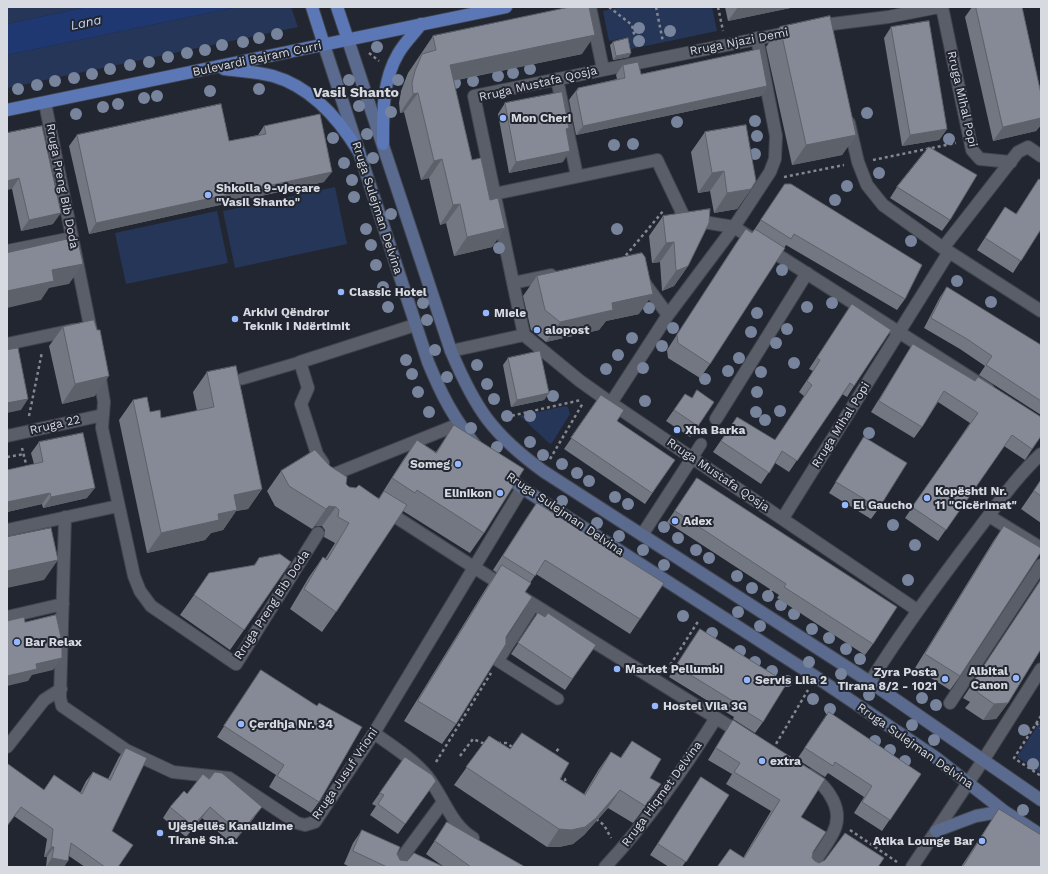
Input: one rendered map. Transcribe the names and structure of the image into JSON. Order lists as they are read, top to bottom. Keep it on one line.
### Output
{"streets":{"main road":["Bulevardi Bajram Curri","Rruga Sulejman Delvina"],"street":["Rruga Njazi Demi","Rruga Mustafa Qosja","Rruga Mihal Popi","Rruga Preng Bib Doda","Rruga 22","Rruga Jusuf Vrioni","Rruga Hiqmet Delvina"]},"crossings":[["Rruga Njazi Demi","Rruga Mustafa Qosja"],["Bulevardi Bajram Curri","Rruga Preng Bib Doda"],["Bulevardi Bajram Curri","Rruga Sulejman Delvina"],["Rruga Mustafa Qosja","Rruga Mihal Popi"],["Rruga Preng Bib Doda","Rruga 22"],["Rruga Sulejman Delvina","Rruga Jusuf Vrioni"]],"districts":["Vasil Shanto"],"water":["Lana"],"places":["Mon Cheri","Shkolla 9-vjeçare \"Vasil Shanto\"","Classic Hotel","Miele","Arkivi Qëndror Teknik i Ndërtimit","alopost","Xha Barka","Someg","Elinikon","Kopështi Nr. 11 \"Cicërimat\"","El Gaucho","Adex","Bar Relax","Market Pellumbi","Albital Canon","Zyra Posta Tirana 8/2 - 1021","Servis Lila 2","Hostel Vila 3G","Çerdhja Nr. 34","extra","Ujësjellës Kanalizime Tiranë Sh.a.","Atika Lounge Bar"]}
